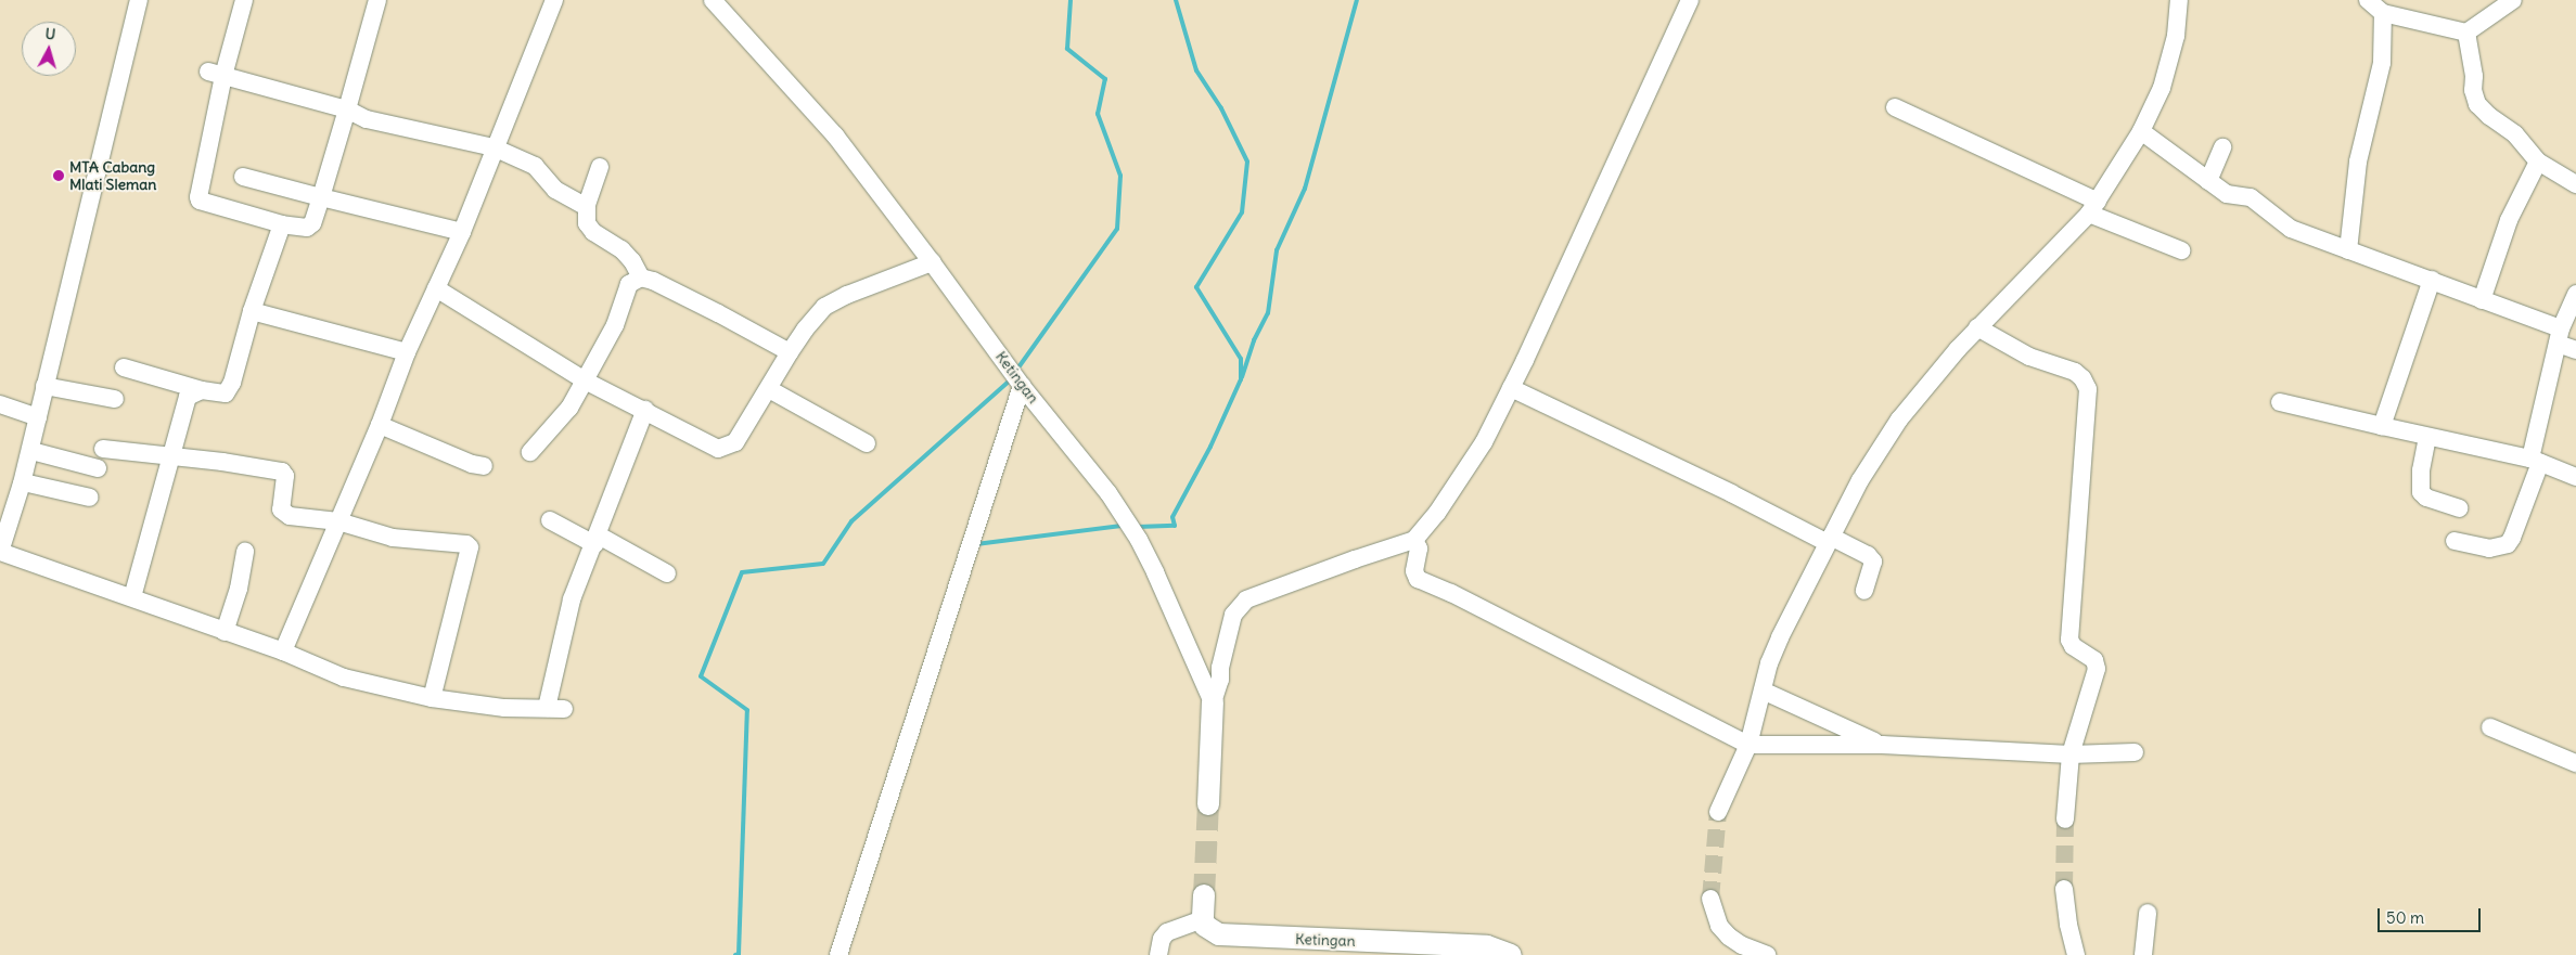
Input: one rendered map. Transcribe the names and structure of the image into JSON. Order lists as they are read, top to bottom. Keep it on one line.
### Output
{"streets":{"main road":["Ketingan"]},"places":["MTA Cabang Mlati Sleman"],"scale_bar":"50 m","north":"top"}
